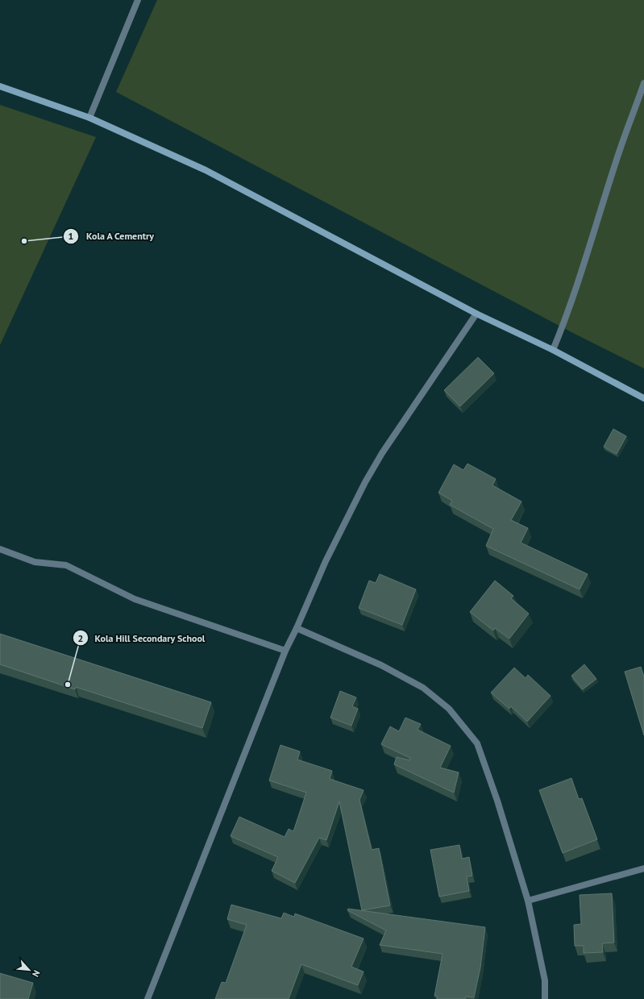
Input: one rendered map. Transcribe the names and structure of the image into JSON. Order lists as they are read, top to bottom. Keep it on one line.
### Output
{"places":["Kola A Cementry","Kola Hill Secondary School"],"north":"bottom right"}
